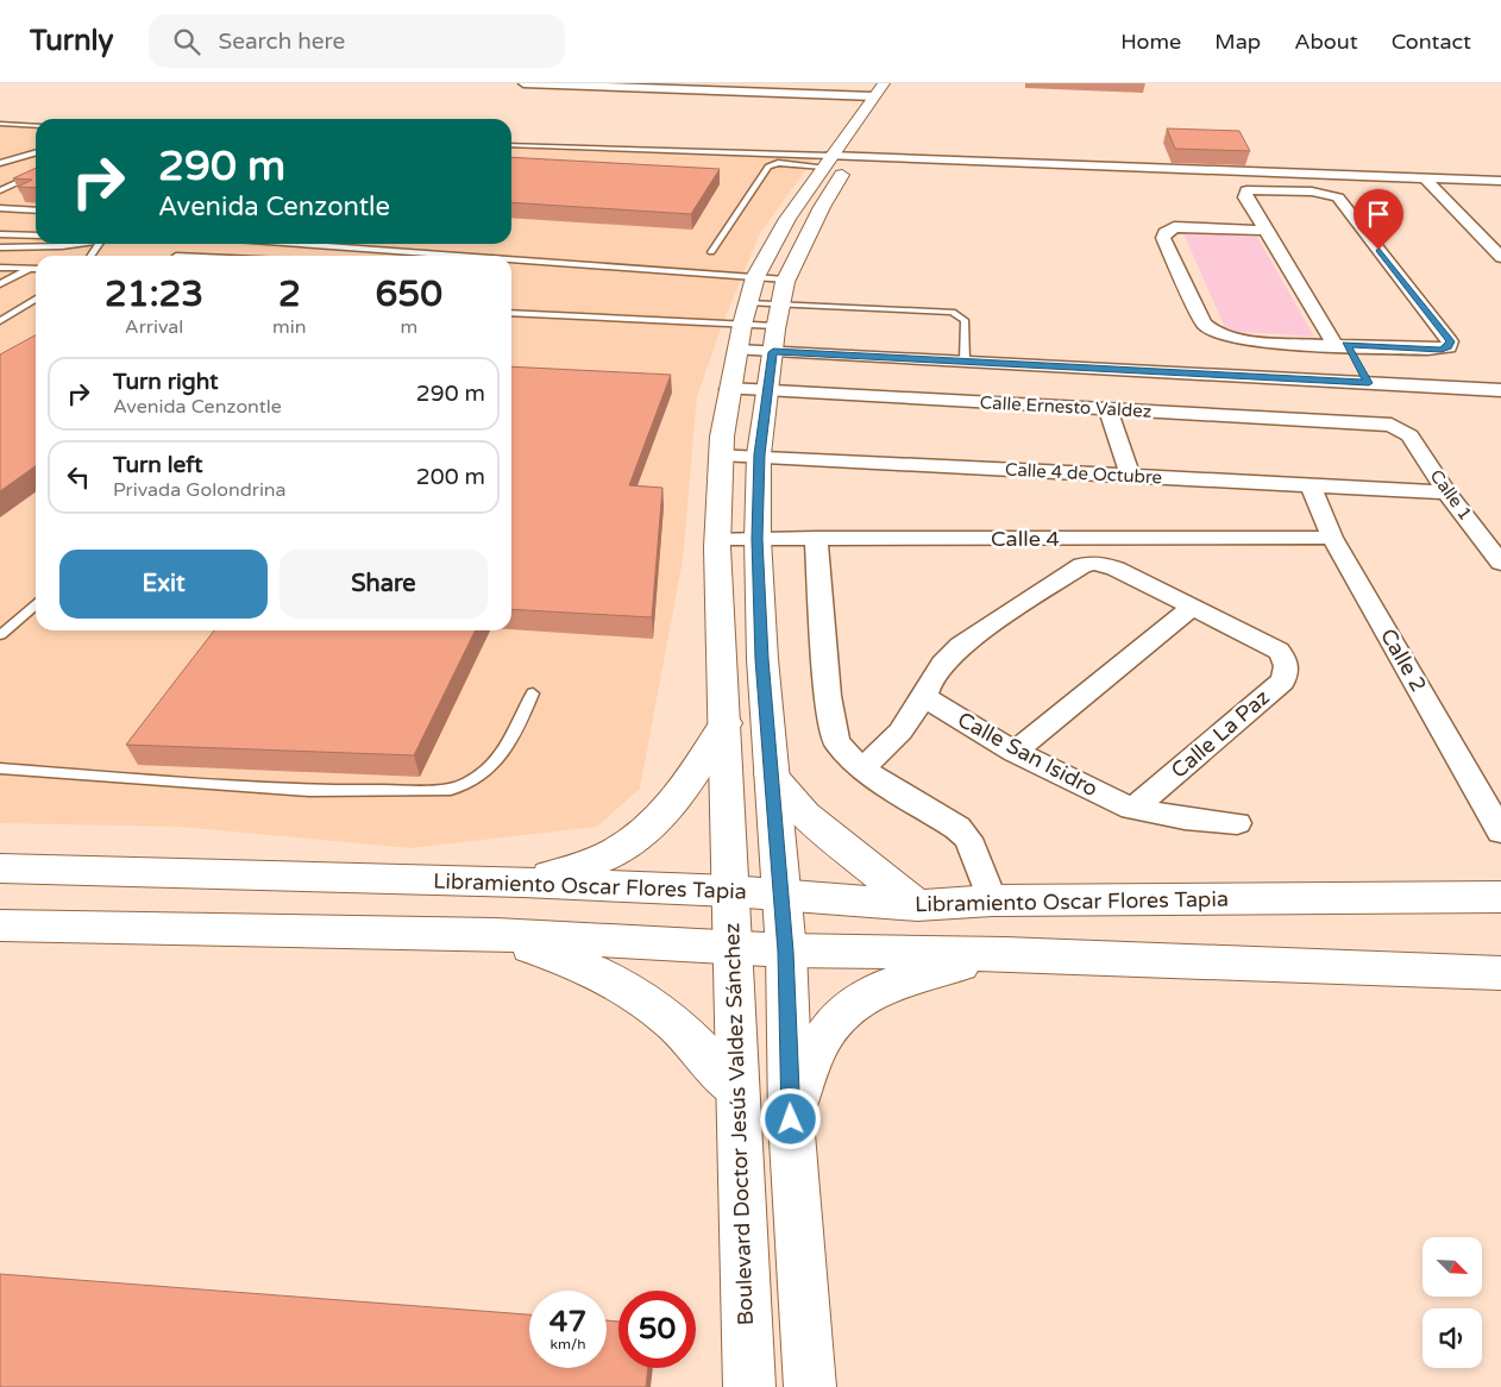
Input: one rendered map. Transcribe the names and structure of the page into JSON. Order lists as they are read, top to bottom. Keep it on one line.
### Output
{"streets":{"main road":["Libramiento Oscar Flores Tapia","Boulevard Doctor Jesús Valdez Sánchez"],"street":["Calle Ernesto Valdez","Calle 4 de Octubre","Calle 1","Calle 4","Calle 2","Calle La Paz","Calle San Isidro"]},"crossings":[["Calle Ernesto Valdez","Calle 1"],["Calle Ernesto Valdez","Boulevard Doctor Jesús Valdez Sánchez"],["Calle 4 de Octubre","Calle 1"],["Calle 4 de Octubre","Calle 2"],["Calle 4 de Octubre","Boulevard Doctor Jesús Valdez Sánchez"],["Calle 4","Calle 2"],["Calle 4","Boulevard Doctor Jesús Valdez Sánchez"],["Calle La Paz","Calle San Isidro"],["Libramiento Oscar Flores Tapia","Boulevard Doctor Jesús Valdez Sánchez"]],"north":"bottom right","page":{"header":"Turnly","search":"Search here","nav":["Home","Map","About","Contact"],"turn":["290 m","Avenida Cenzontle"],"eta":["21:23","Arrival","2","min","650","m"],"list":[{"name":"Turn right","note":"Avenida Cenzontle","value":"290 m"},{"name":"Turn left","note":"Privada Golondrina","value":"200 m"}],"buttons":["Exit","Share"],"speed":"47 km/h","limit":"50"}}
